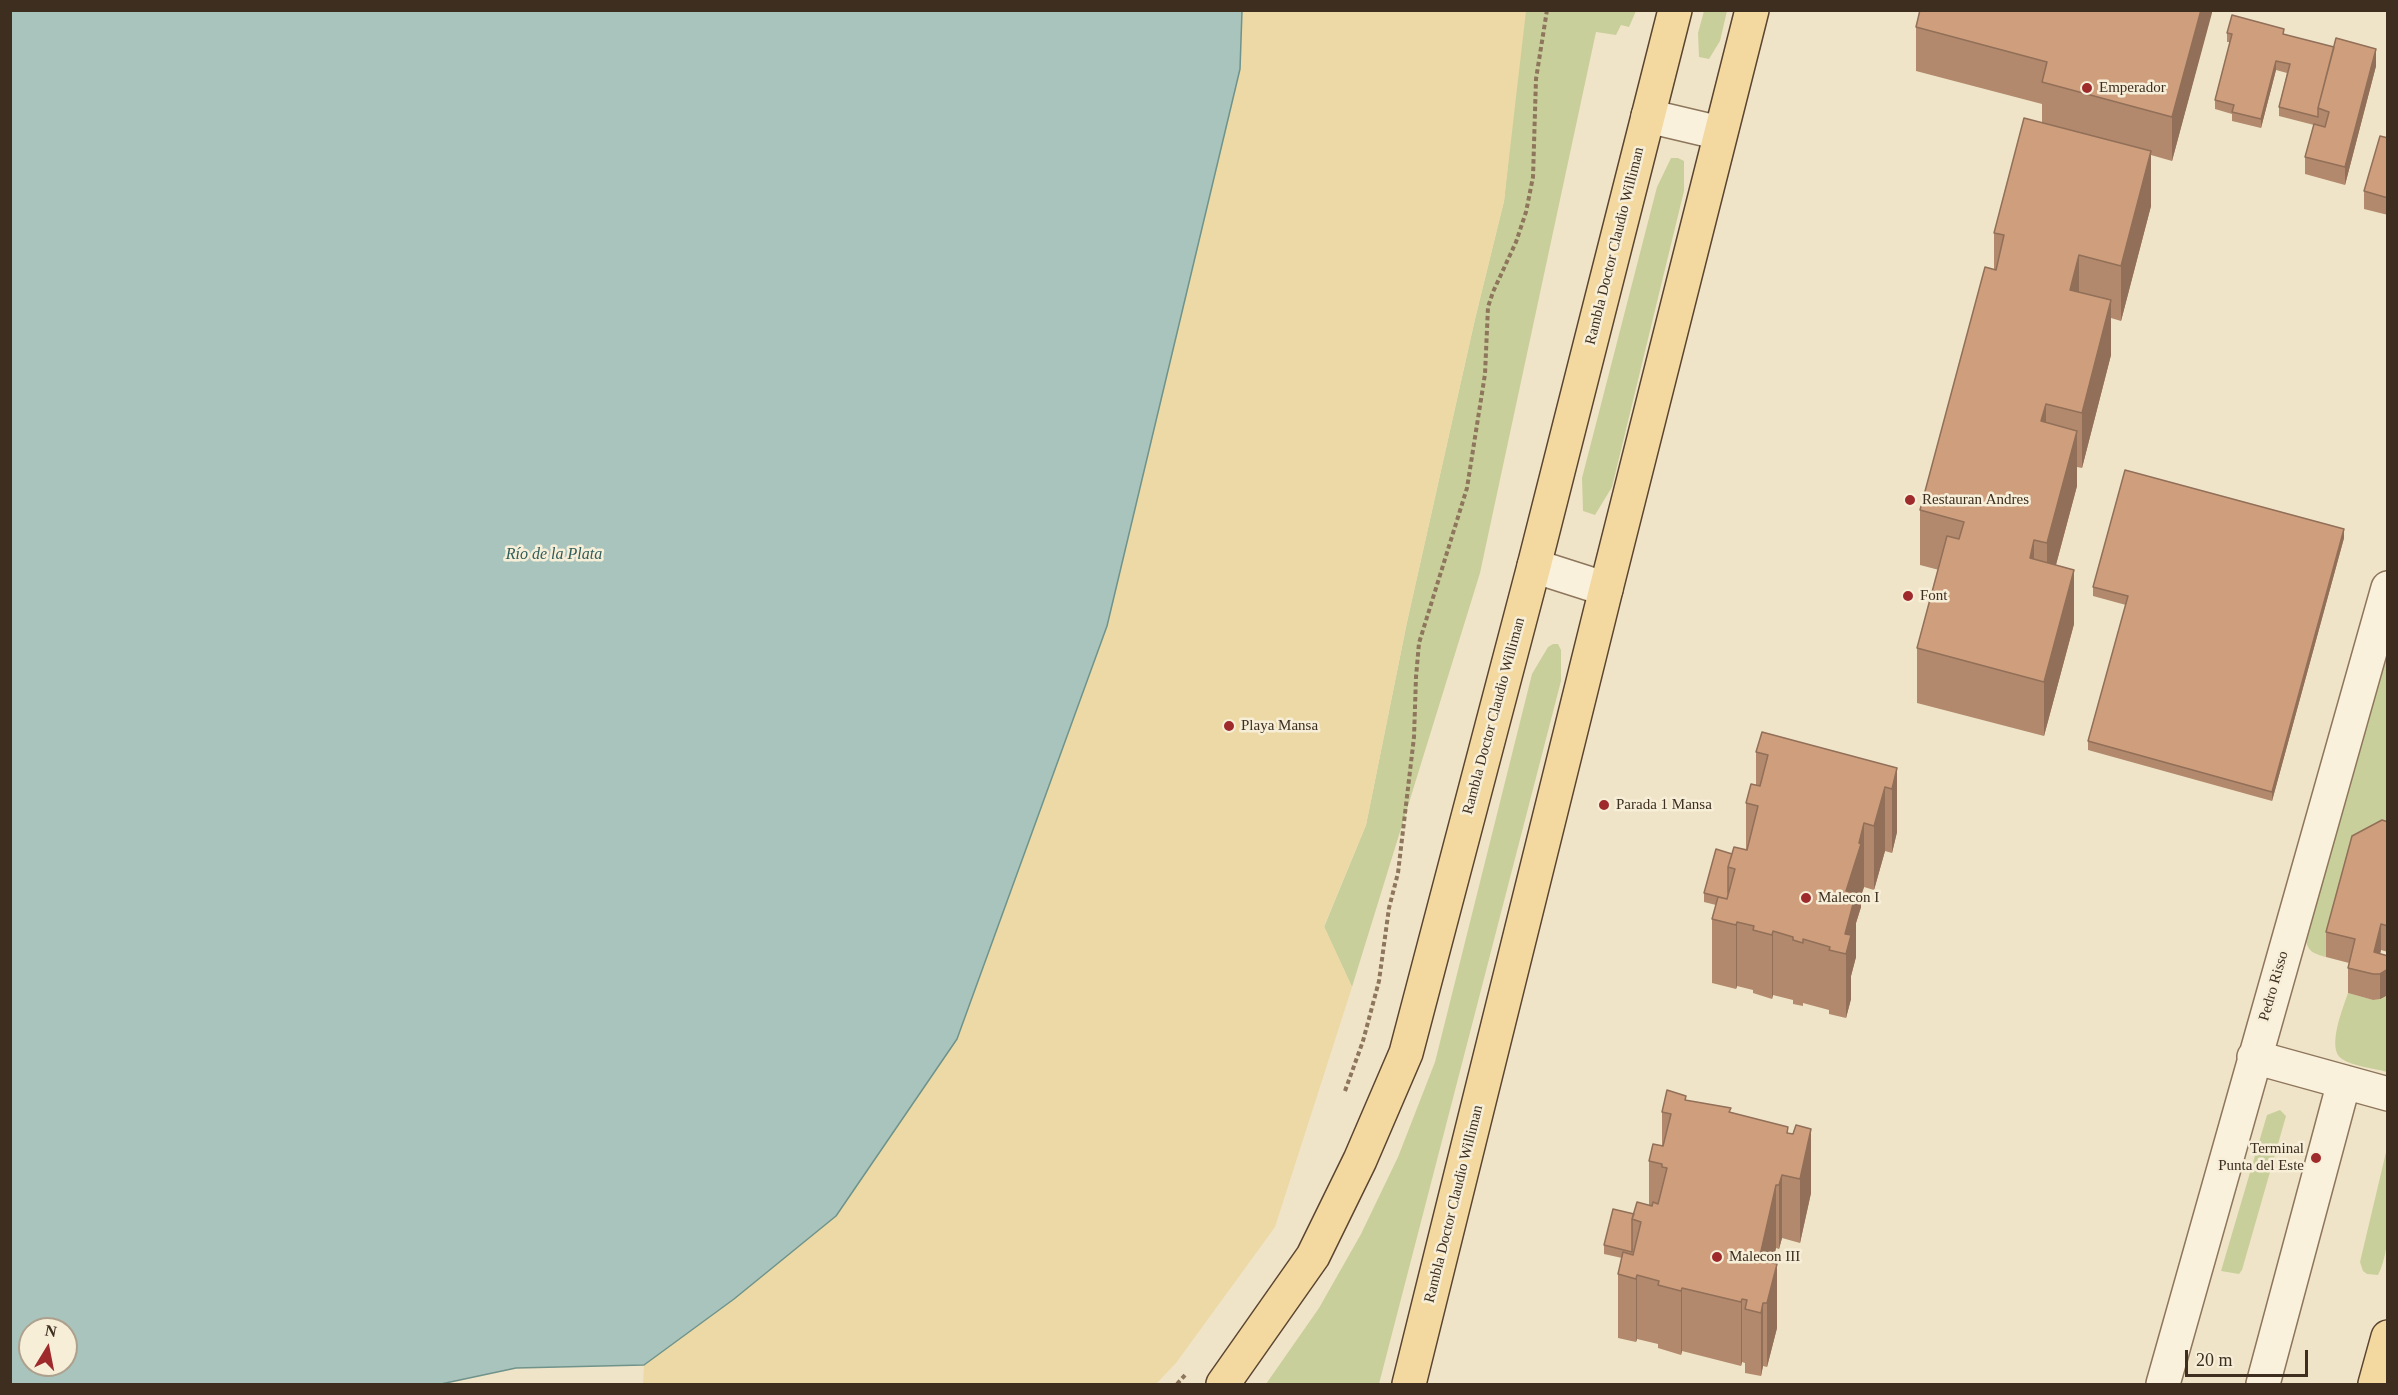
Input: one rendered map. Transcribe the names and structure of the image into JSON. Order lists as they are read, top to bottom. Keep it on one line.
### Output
{"streets":{"main road":["Rambla Doctor Claudio Williman"],"street":["Pedro Risso"]},"water":["Río de la Plata"],"places":["Emperador","Restauran Andres","Font","Playa Mansa","Parada 1 Mansa","Malecon I","Terminal Punta del Este","Malecon III"],"scale_bar":"20 m","north":"top"}
